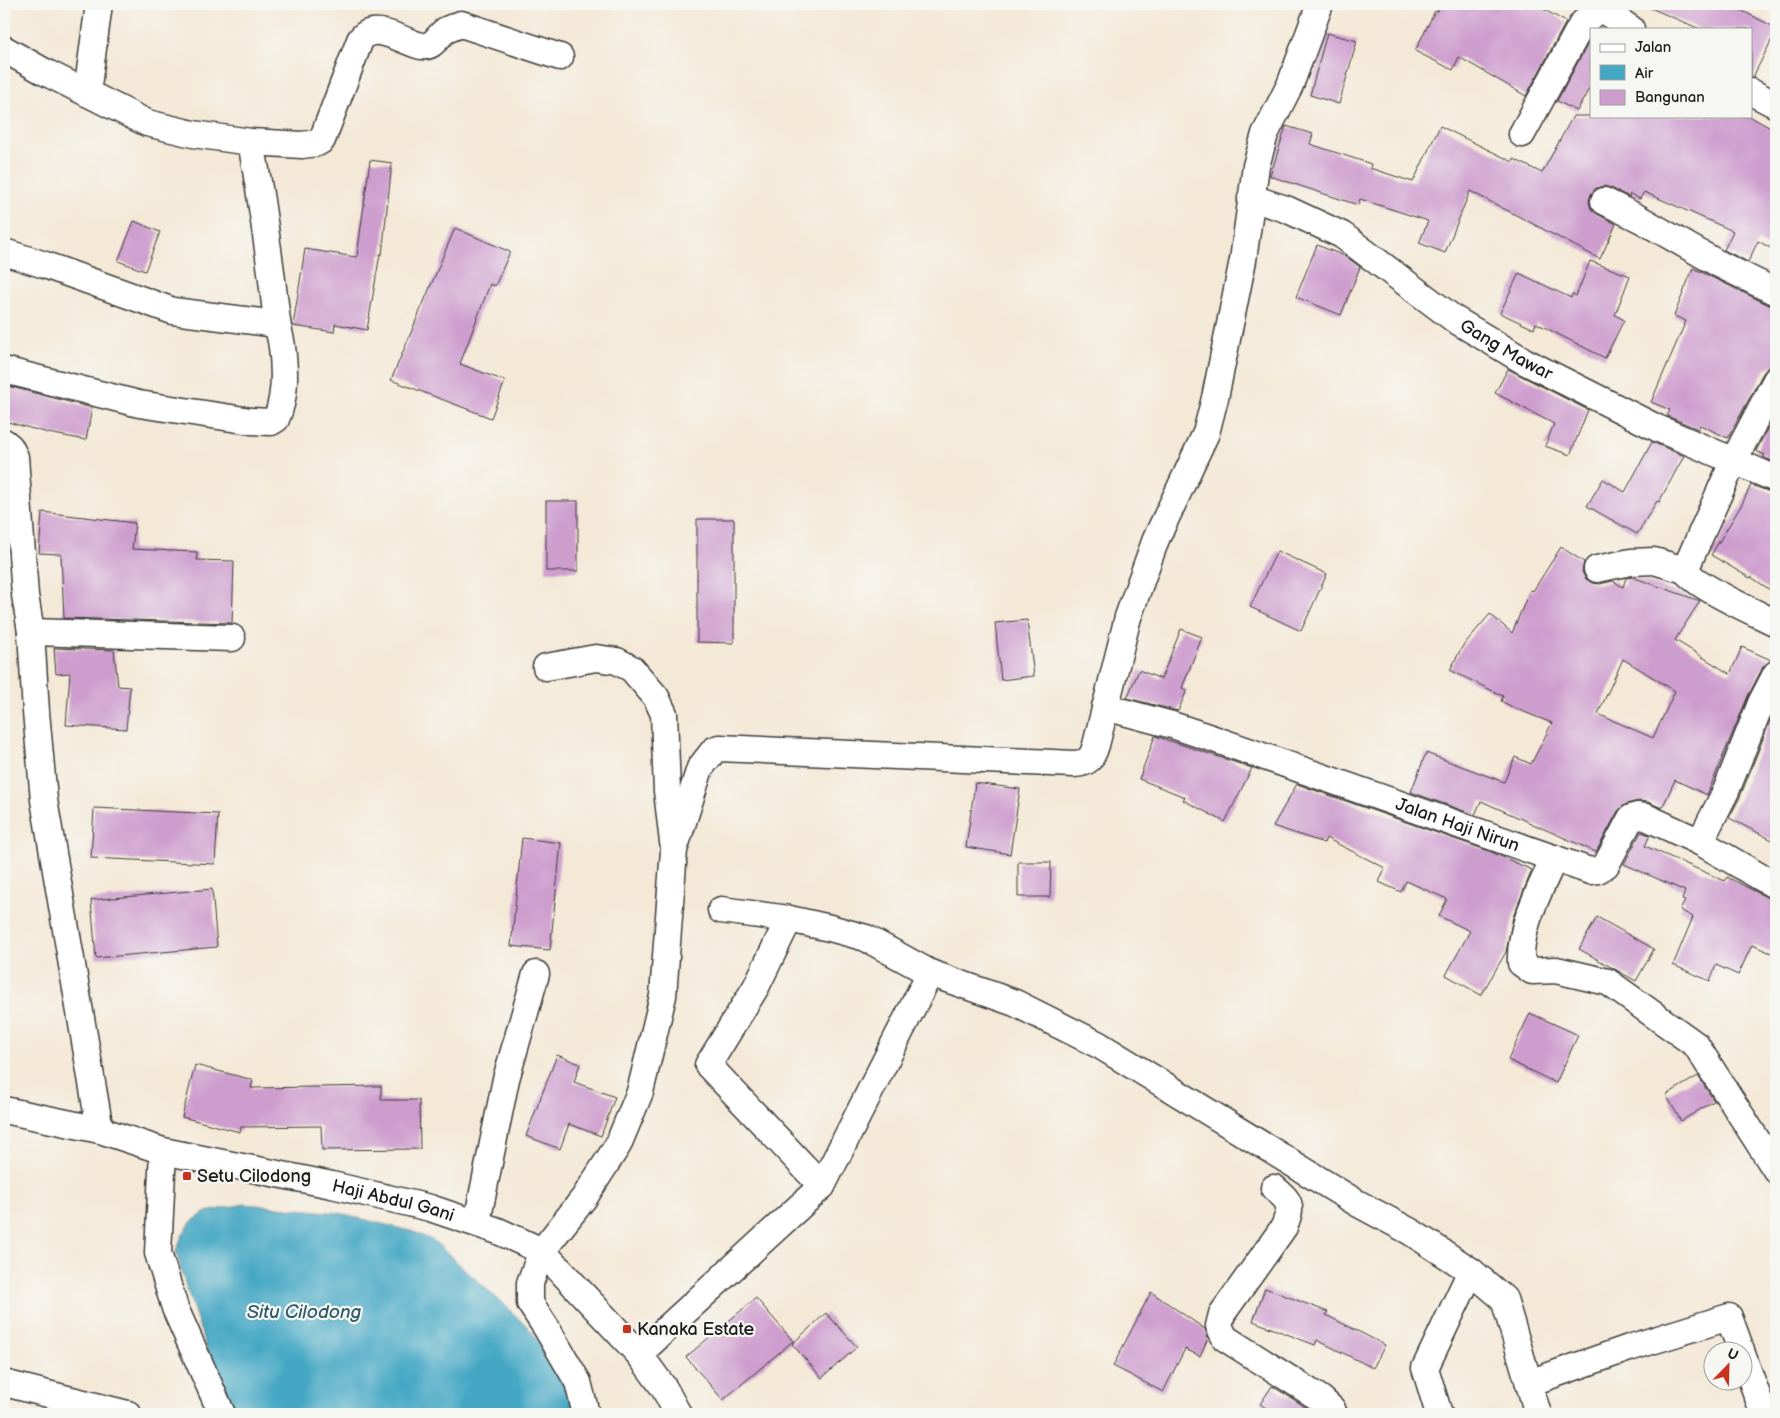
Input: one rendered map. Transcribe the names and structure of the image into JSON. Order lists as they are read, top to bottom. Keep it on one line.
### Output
{"streets":{"street":["Gang Mawar","Jalan Haji Nirun","Haji Abdul Gani"]},"water":["Situ Cilodong"],"places":{"transit":["Setu Cilodong","Kanaka Estate"]},"legend":["Jalan","Air","Bangunan"],"north":"top right"}
